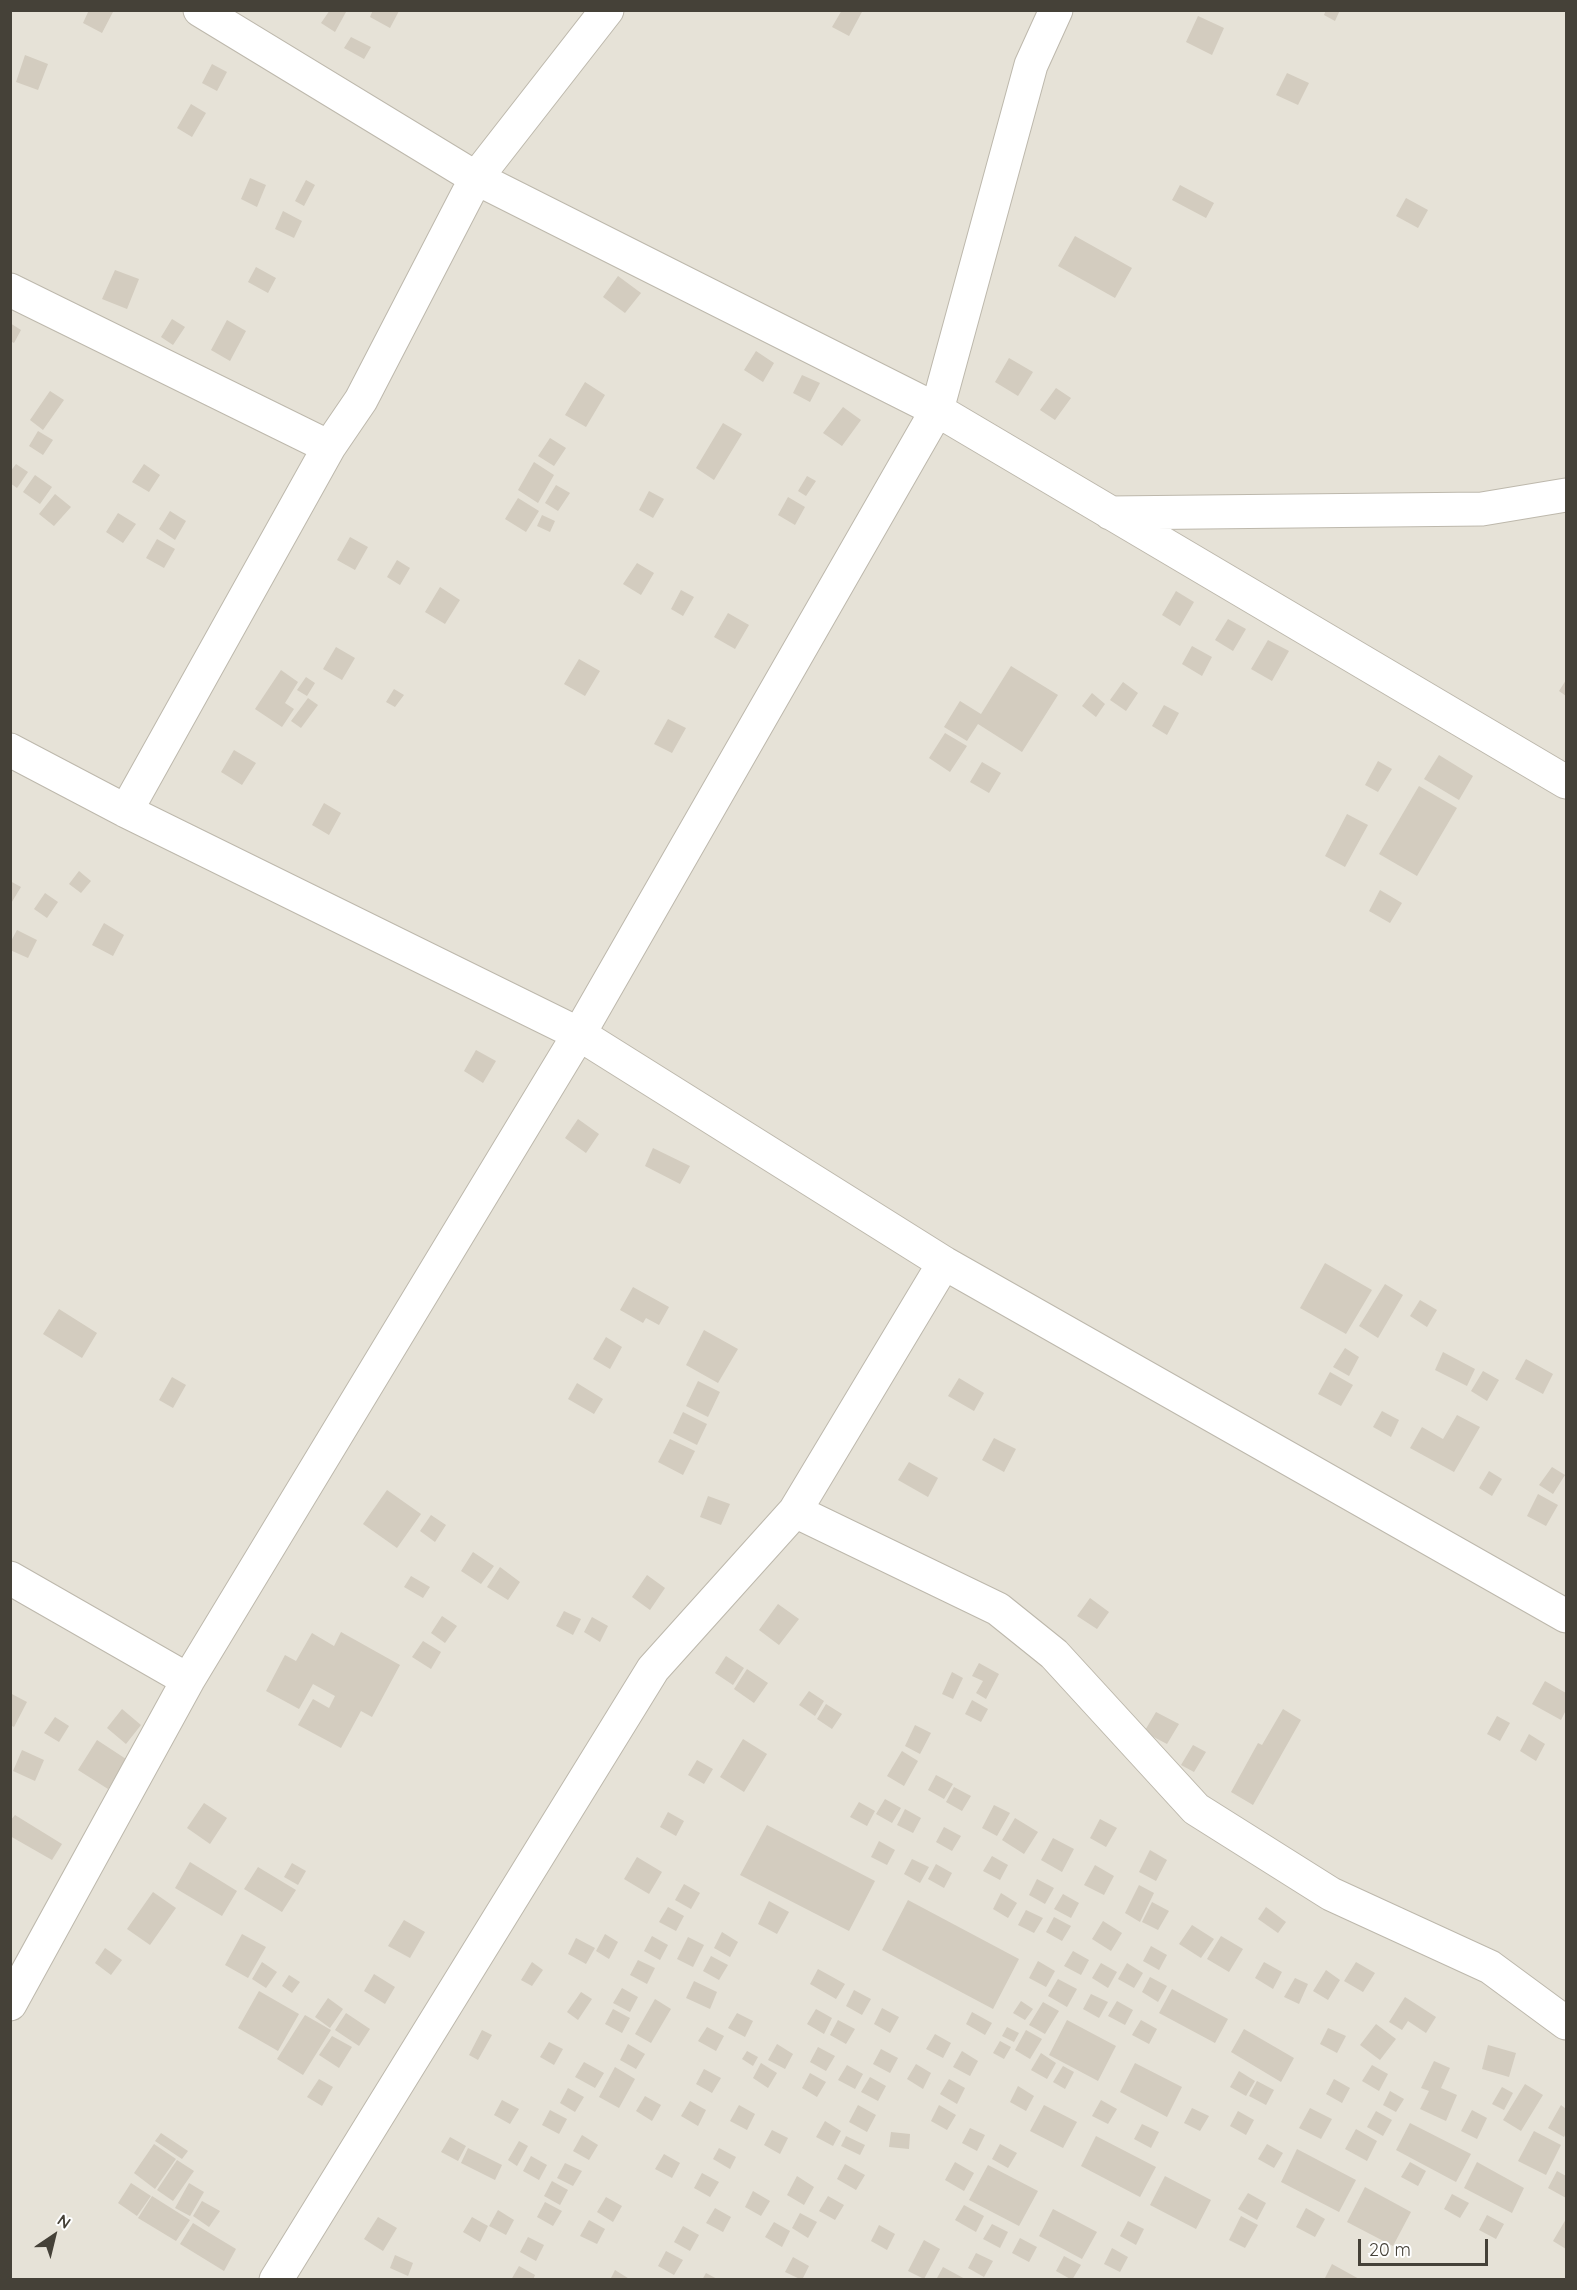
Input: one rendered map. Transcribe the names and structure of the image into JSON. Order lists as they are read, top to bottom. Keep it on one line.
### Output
{"scale_bar":"20 m","north":"top right"}
